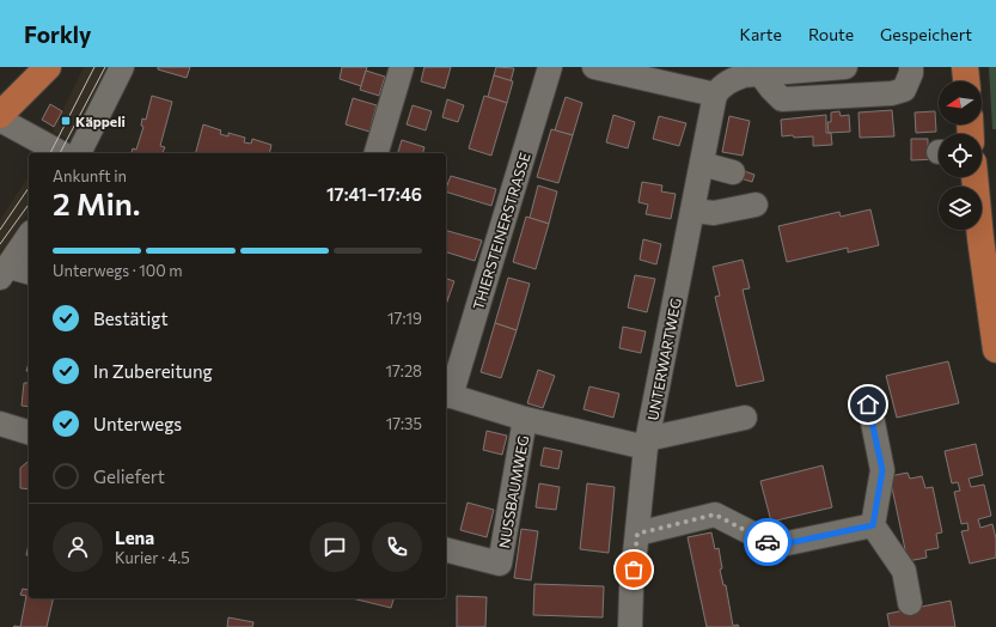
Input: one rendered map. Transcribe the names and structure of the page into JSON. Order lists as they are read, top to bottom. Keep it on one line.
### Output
{"streets":{"street":["THIERSTEINERSTRASSE","UNTERWARTWEG","NUSSBAUMWEG"]},"places":{"transit":["Käppeli"]},"north":"left","page":{"header":"Forkly","nav":["Karte","Route","Gespeichert"],"heading":["2 Min.","Ankunft in","17:41–17:46"],"panel":["Lena","Kurier · 4.5"],"bar":"Unterwegs · 100 m","list":[["Bestätigt","17:19"],["In Zubereitung","17:28"],["Unterwegs","17:35"],"Geliefert"]}}
